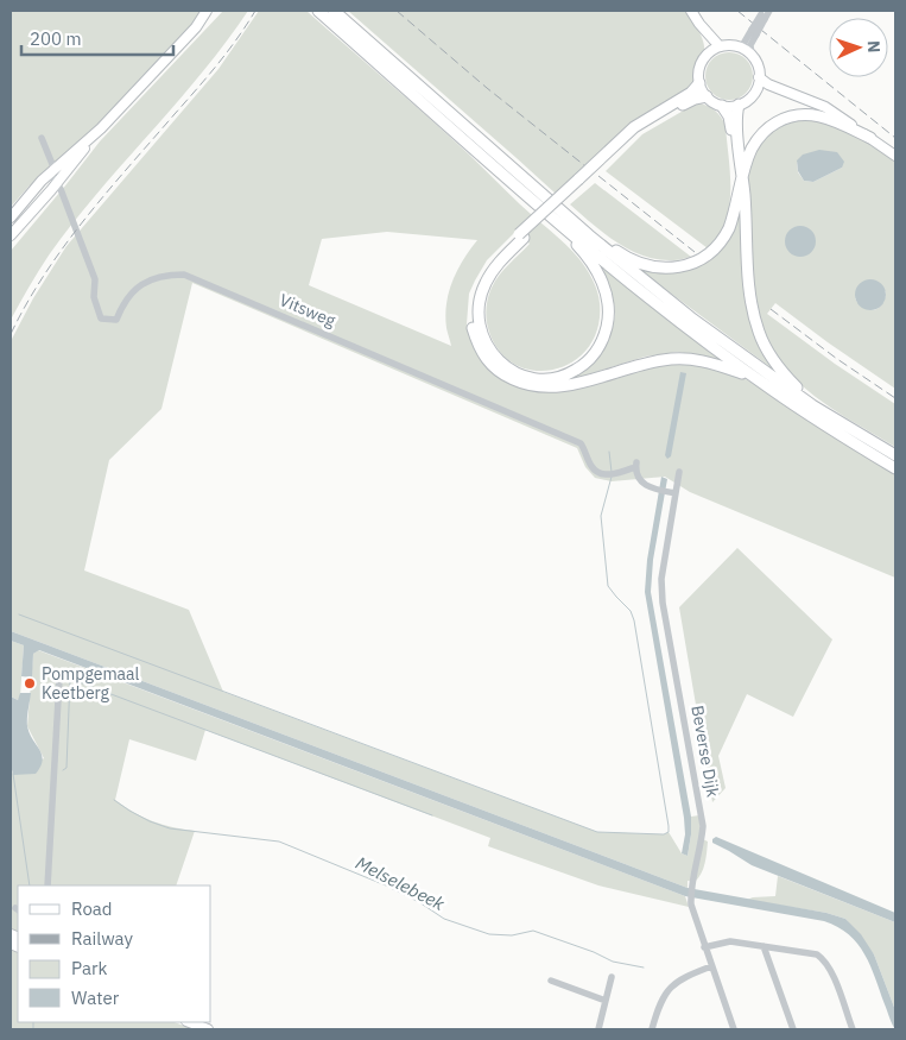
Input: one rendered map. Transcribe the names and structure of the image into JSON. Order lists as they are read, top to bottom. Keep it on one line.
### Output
{"streets":{"street":["Vitsweg","Beverse Dijk"]},"crossings":[["Vitsweg","Beverse Dijk"]],"water":["Melselebeek"],"places":["Pompgemaal Keetberg"],"legend":["Road","Railway","Park","Water"],"scale_bar":"200 m","north":"right"}
